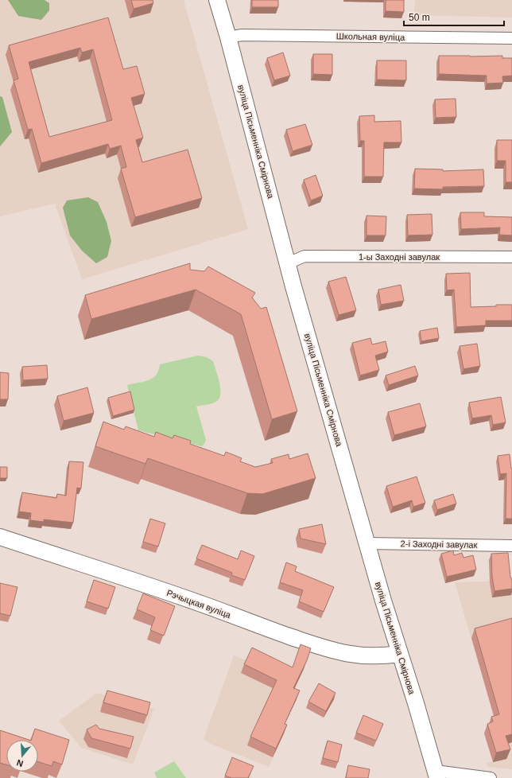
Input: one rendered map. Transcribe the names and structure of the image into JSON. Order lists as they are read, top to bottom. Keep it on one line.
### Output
{"streets":{"main road":["вуліца Пісьменніка Смірнова","Рэчыцкая вуліца"],"street":["Школьная вуліца","1-ы Заходні завулак","2-і Заходні завулак"]},"crossings":[["Школьная вуліца","вуліца Пісьменніка Смірнова"],["вуліца Пісьменніка Смірнова","1-ы Заходні завулак"],["вуліца Пісьменніка Смірнова","2-і Заходні завулак"],["вуліца Пісьменніка Смірнова","Рэчыцкая вуліца"]],"scale_bar":"50 m","north":"bottom"}
